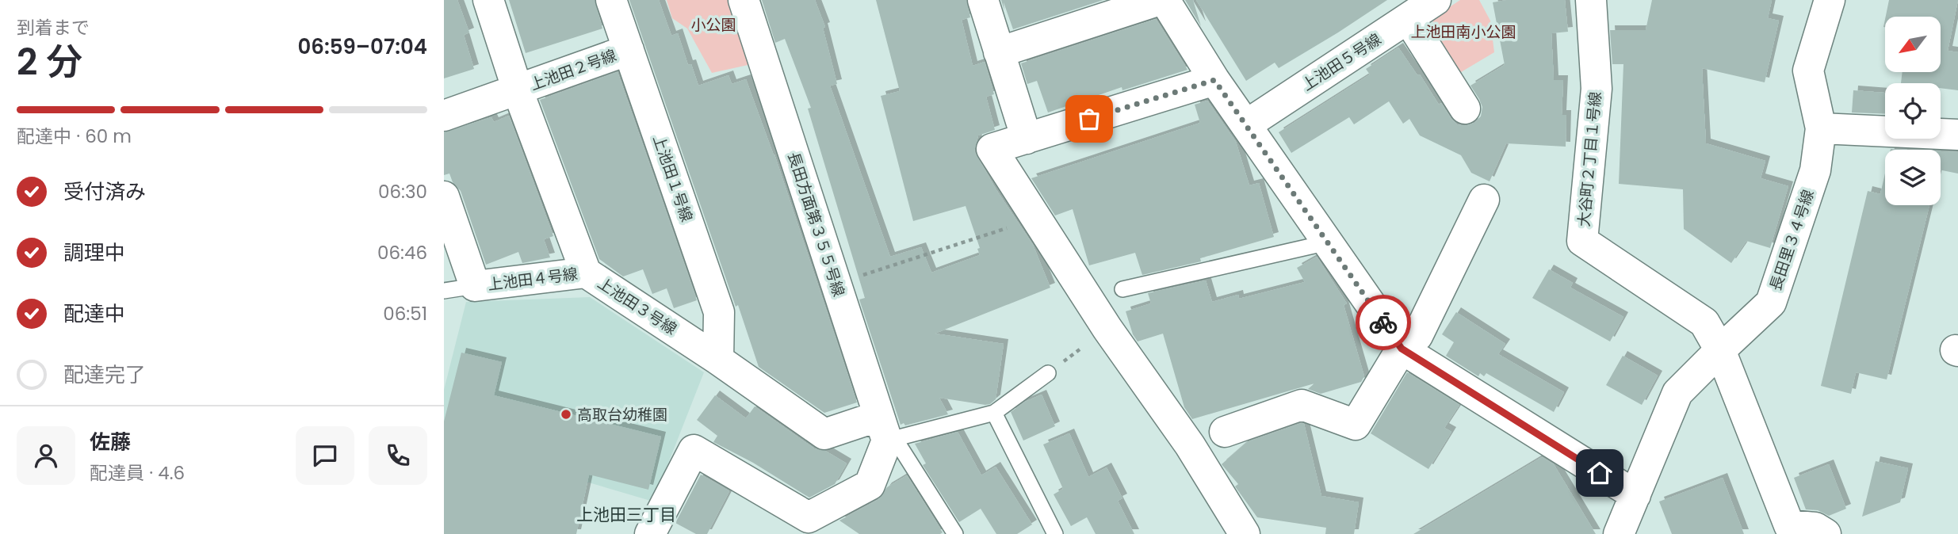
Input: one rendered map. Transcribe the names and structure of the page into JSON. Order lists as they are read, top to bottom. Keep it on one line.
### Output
{"streets":{"street":["上池田５号線","上池田２号線","大谷町２丁目１号線","上池田１号線","長田方面第３５５号線","長田里３４号線","上池田４号線","上池田３号線"]},"crossings":[["上池田２号線","上池田１号線"],["上池田２号線","上池田３号線"],["大谷町２丁目１号線","長田里３４号線"],["上池田１号線","上池田３号線"],["長田方面第３５５号線","上池田３号線"],["上池田４号線","上池田３号線"]],"districts":["上池田三丁目"],"parks":["小公園","上池田南小公園"],"places":["高取台幼稚園"],"north":"bottom left","page":{"heading":["2 分","到着まで","06:59–07:04"],"panel":["佐藤","配達員 · 4.6"],"bar":"配達中 · 60 m","list":[["受付済み","06:30"],["調理中","06:46"],["配達中","06:51"],"配達完了"]}}
